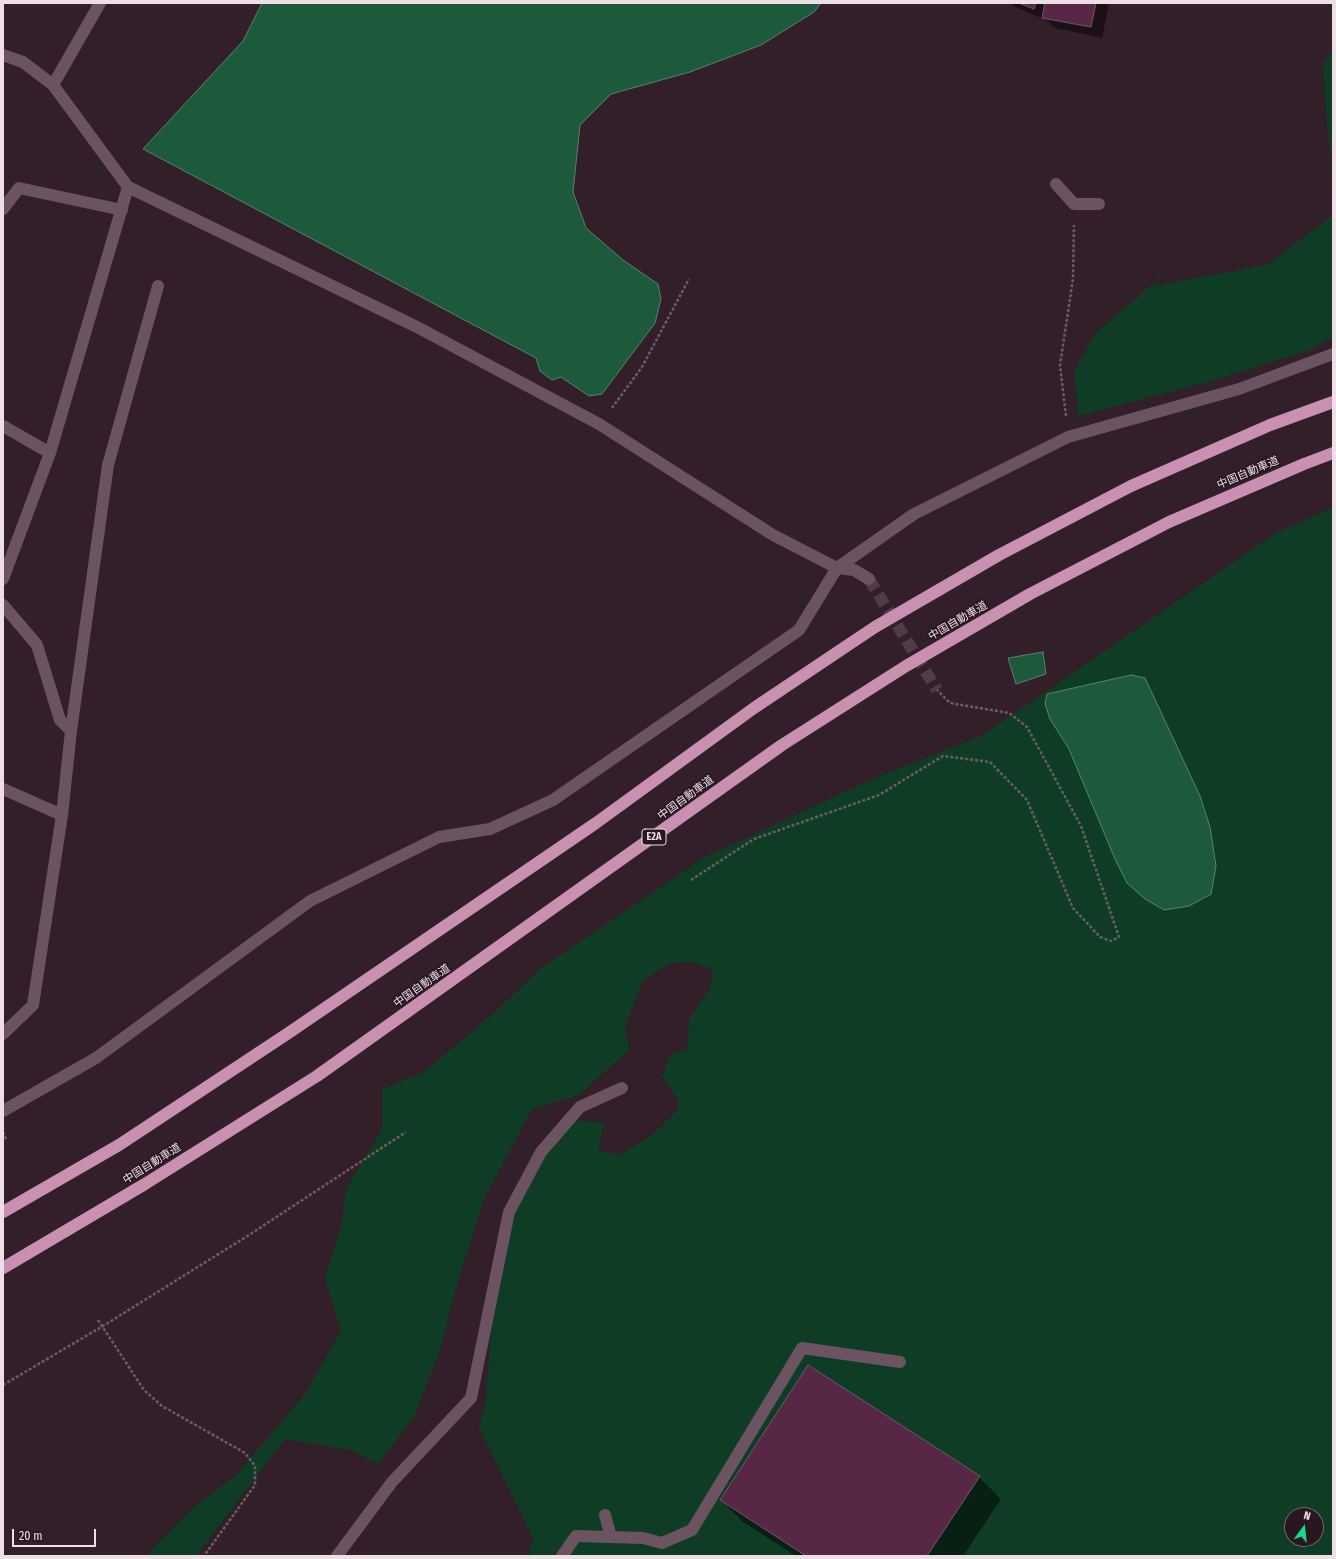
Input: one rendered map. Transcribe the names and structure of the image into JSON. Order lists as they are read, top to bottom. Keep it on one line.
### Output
{"streets":{"highway":["中国自動車道","E2A"]},"scale_bar":"20 m","north":"top"}
